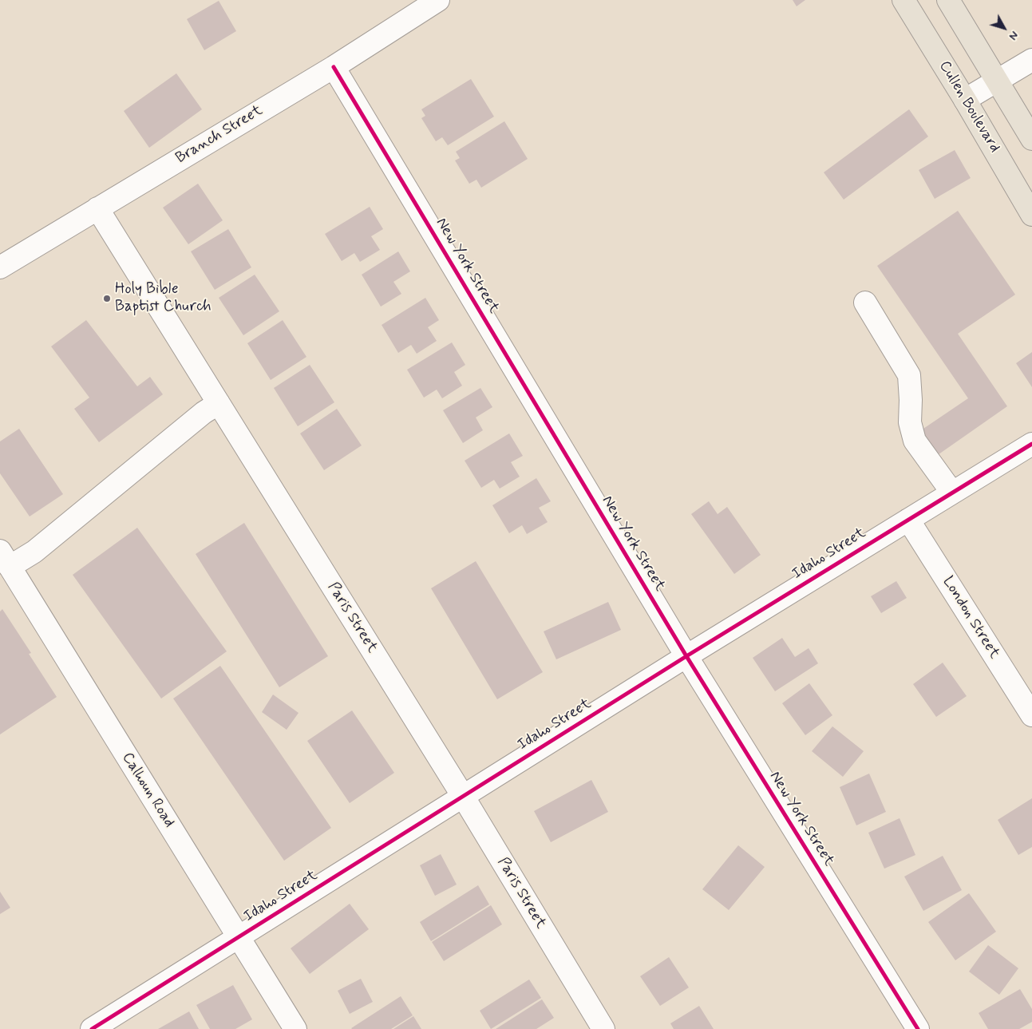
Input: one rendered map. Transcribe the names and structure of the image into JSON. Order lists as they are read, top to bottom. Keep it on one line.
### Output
{"streets":{"main road":["Cullen Boulevard"],"street":["Branch Street","New York Street","Idaho Street","Paris Street","London Street","Calhoun Road"]},"crossings":[["Branch Street","New York Street"],["Branch Street","Paris Street"],["New York Street","Idaho Street"],["Idaho Street","Paris Street"],["Idaho Street","London Street"],["Idaho Street","Calhoun Road"]],"places":["Holy Bible Baptist Church"],"north":"bottom right"}
